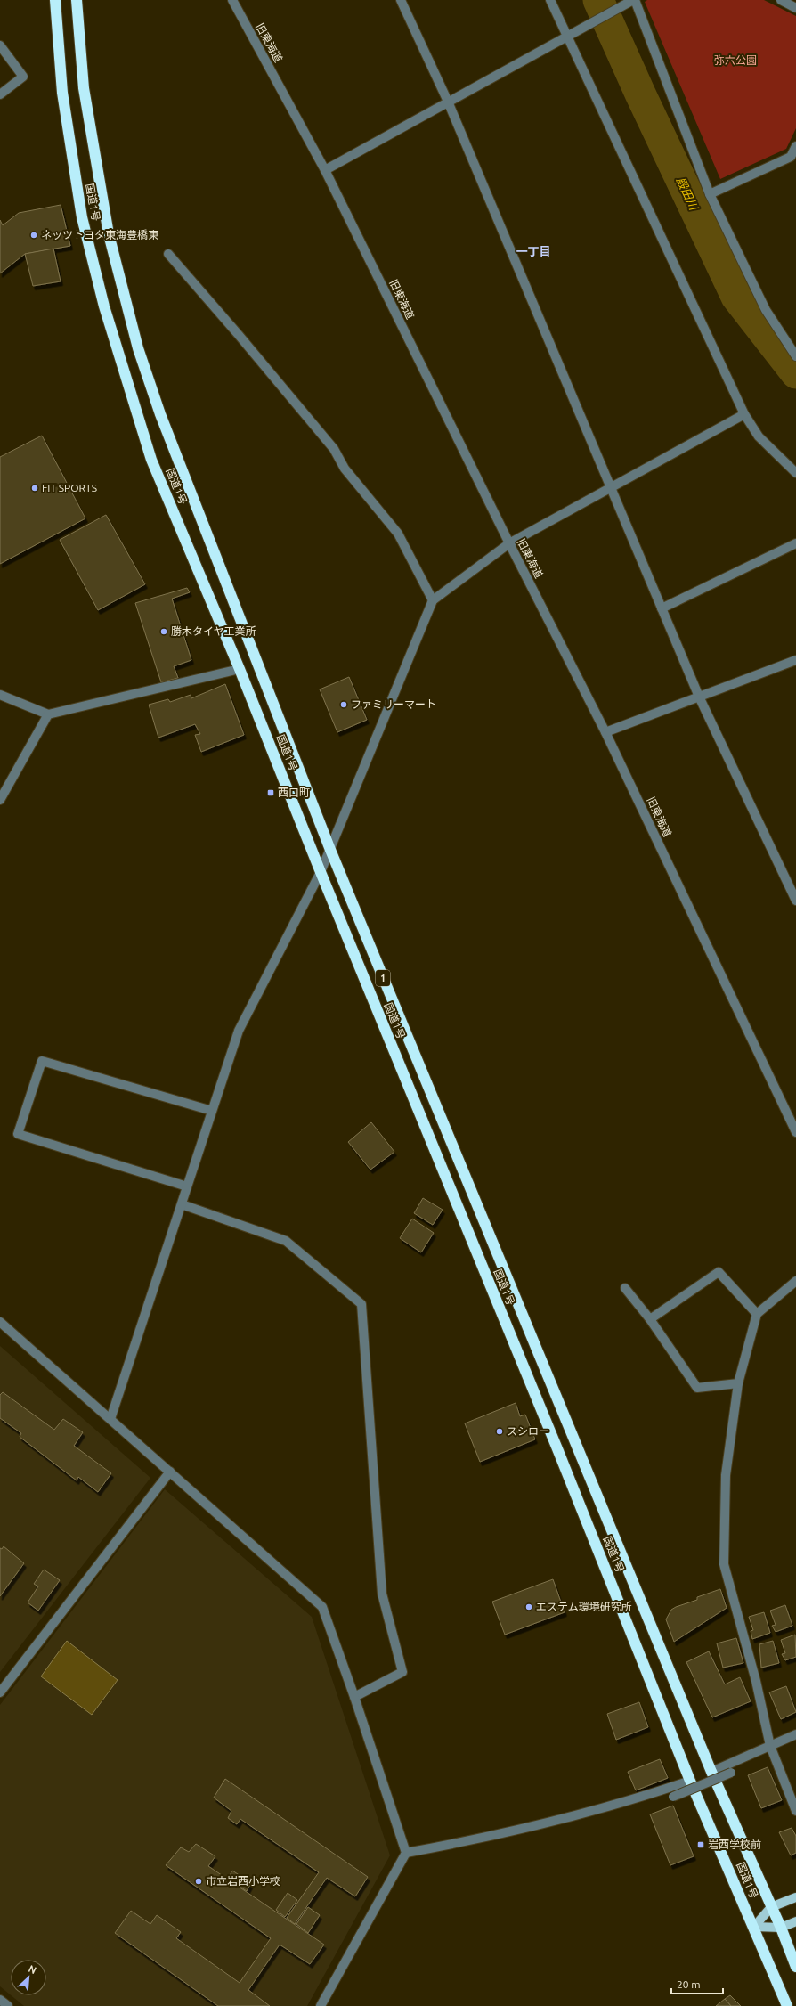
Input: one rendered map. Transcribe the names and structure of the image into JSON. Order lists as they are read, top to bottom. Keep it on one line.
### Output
{"streets":{"highway":["国道1号","1"],"street":["旧東海道"]},"districts":["一丁目"],"water":["殿田川"],"parks":["弥六公園"],"places":{"other":["ネッツトヨタ東海豊橋東","FIT SPORTS","勝木タイヤ工業所","ファミリーマート","スシロー","エステム環境研究所","市立岩西小学校"],"transit":["西口町","岩西学校前"]},"scale_bar":"20 m","north":"top right"}
